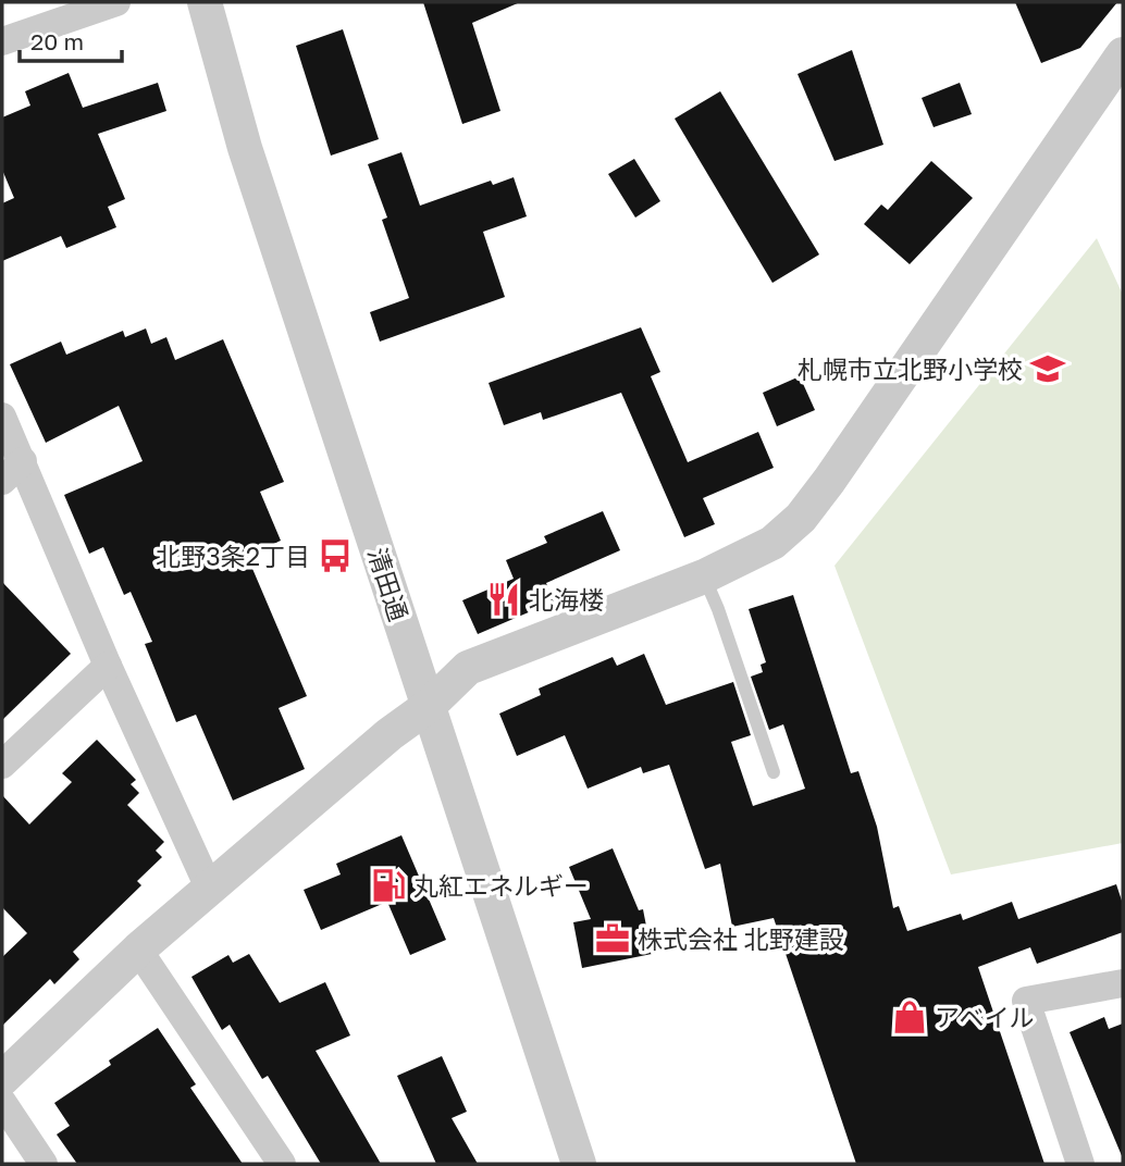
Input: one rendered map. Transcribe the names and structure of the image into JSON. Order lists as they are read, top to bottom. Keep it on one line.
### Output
{"streets":{"street":["清田通"]},"places":{"school or university":["札幌市立北野小学校"],"bus stop":["北野3条2丁目"],"restaurant":["北海楼"],"fuel station":["丸紅エネルギー"],"office":["株式会社 北野建設"],"shop":["アベイル"]},"scale_bar":"20 m"}
